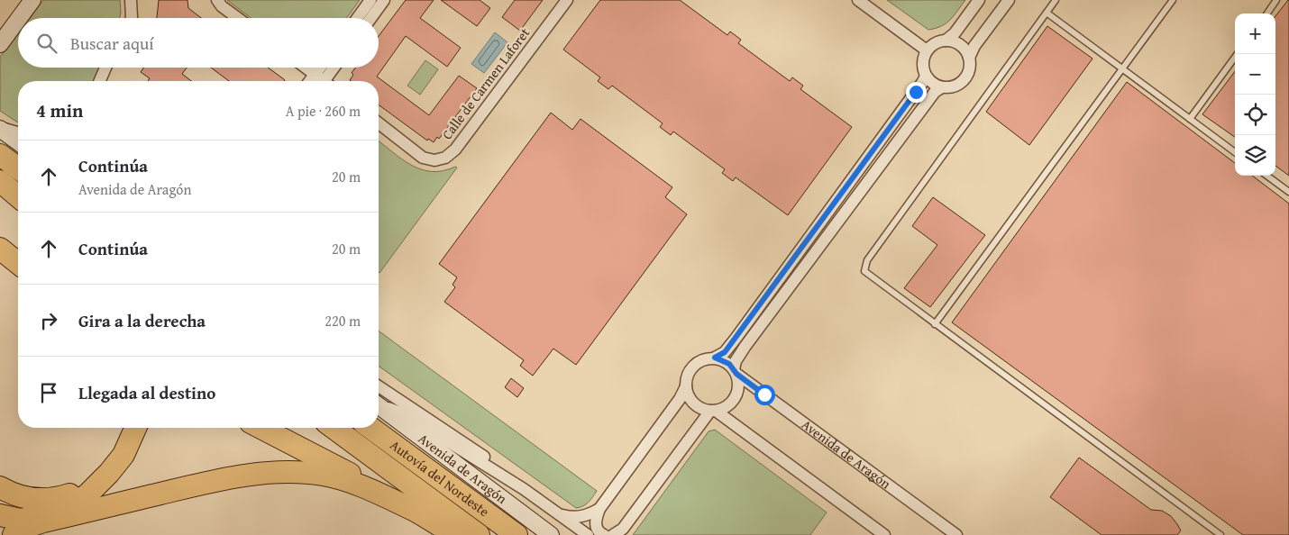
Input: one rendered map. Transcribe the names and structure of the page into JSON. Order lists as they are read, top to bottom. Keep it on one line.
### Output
{"streets":{"highway":["Autovía del Nordeste"],"street":["Calle de Carmen Laforet","Avenida de Aragón"]},"page":{"map_buttons":["+","−"],"search":"Buscar aquí","heading":["4 min","A pie · 260 m"],"list":[["Continúa","Avenida de Aragón","20 m"],["Continúa","20 m"],["Gira a la derecha","220 m"],"Llegada al destino"]}}
